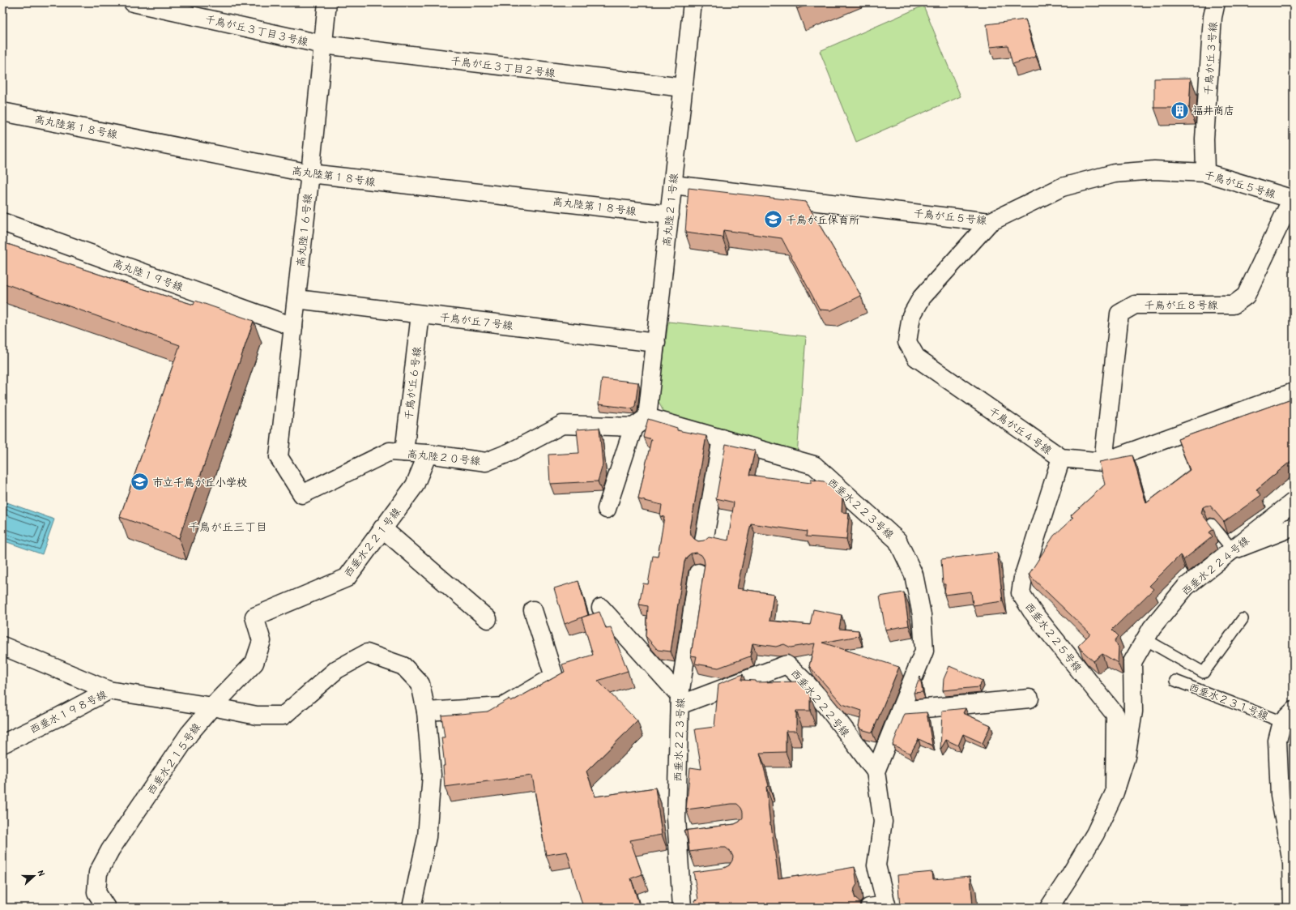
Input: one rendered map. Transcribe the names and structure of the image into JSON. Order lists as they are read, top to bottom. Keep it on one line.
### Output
{"streets":{"street":["千鳥が丘３丁目３号線","千鳥が丘３号線","千鳥が丘３丁目２号線","高丸陸第１８号線","千鳥が丘５号線","高丸陸２１号線","高丸陸１６号線","高丸陸１９号線","千鳥が丘８号線","千鳥が丘７号線","千鳥が丘６号線","千鳥が丘４号線","高丸陸２０号線","西垂水２２３号線","西垂水２２１号線","西垂水２２４号線","西垂水２２５号線","西垂水２２２号線","西垂水１９８号線","西垂水２１５号線"],"lane":["西垂水２３１号線"]},"crossings":[["千鳥が丘３丁目３号線","千鳥が丘３丁目２号線"],["千鳥が丘３丁目３号線","高丸陸１６号線"],["千鳥が丘３号線","千鳥が丘５号線"],["千鳥が丘３丁目２号線","高丸陸２１号線"],["千鳥が丘３丁目２号線","高丸陸１６号線"],["高丸陸第１８号線","高丸陸２１号線"],["高丸陸第１８号線","高丸陸１６号線"],["千鳥が丘５号線","高丸陸２１号線"],["千鳥が丘５号線","千鳥が丘８号線"],["千鳥が丘５号線","千鳥が丘４号線"],["高丸陸２１号線","千鳥が丘７号線"],["高丸陸２１号線","西垂水２２３号線"],["高丸陸１６号線","高丸陸１９号線"],["高丸陸１６号線","千鳥が丘７号線"],["高丸陸１６号線","高丸陸２０号線"],["千鳥が丘８号線","千鳥が丘４号線"],["千鳥が丘７号線","千鳥が丘６号線"],["千鳥が丘６号線","高丸陸２０号線"],["千鳥が丘４号線","西垂水２２５号線"],["高丸陸２０号線","西垂水２２１号線"],["西垂水２２３号線","西垂水２２２号線"],["西垂水２２１号線","西垂水２１５号線"],["西垂水２２４号線","西垂水２２５号線"],["西垂水１９８号線","西垂水２１５号線"]],"districts":["千鳥が丘三丁目"],"places":{"building":["福井商店"],"school or university":["千鳥が丘保育所","市立千鳥が丘小学校"]},"north":"right"}
